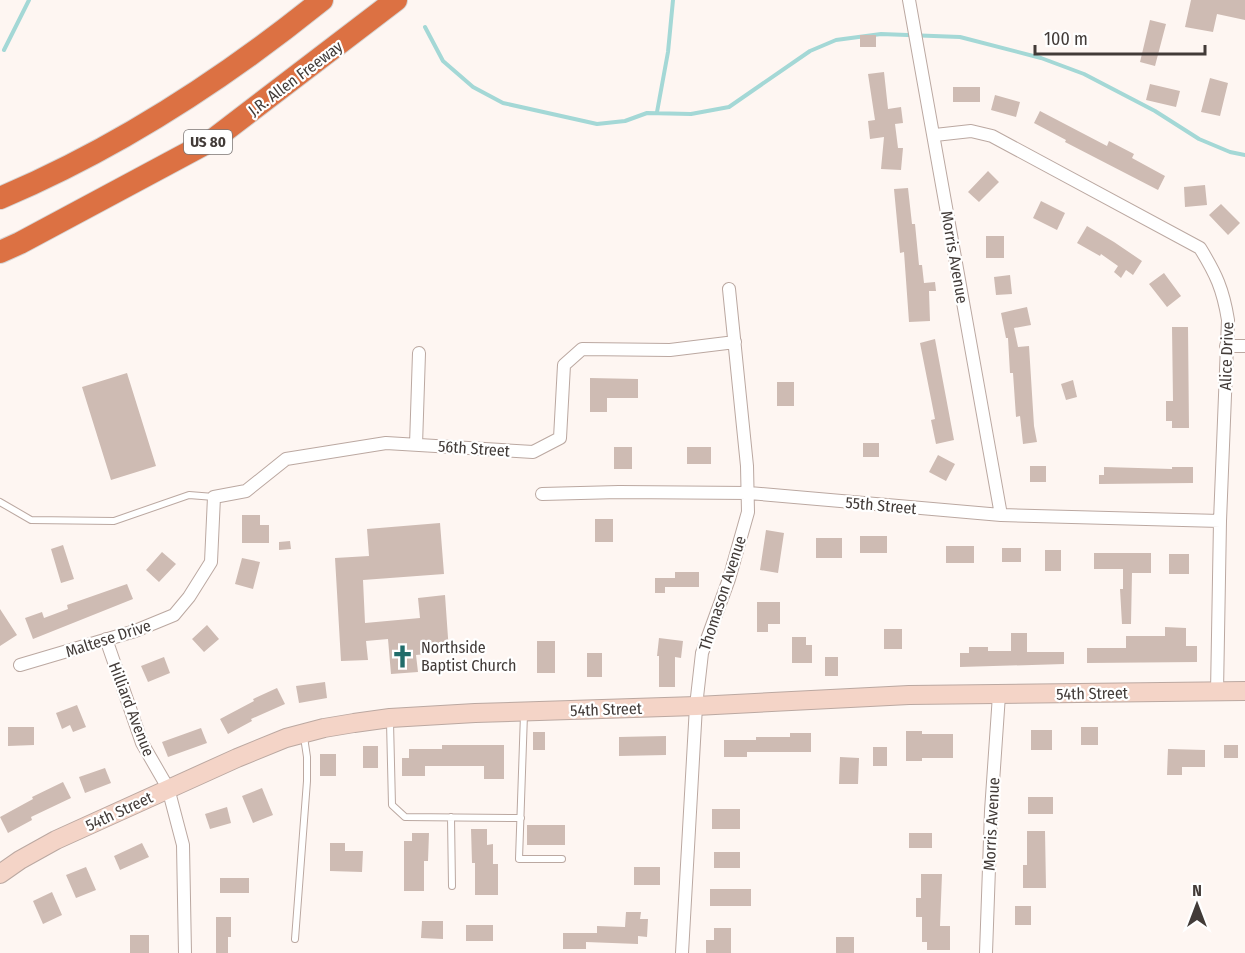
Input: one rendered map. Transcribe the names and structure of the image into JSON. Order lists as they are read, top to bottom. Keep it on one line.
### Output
{"streets":{"highway":["J.R. Allen Freeway","US 80"],"main road":["54th Street"],"street":["Morris Avenue","Alice Drive","56th Street","55th Street","Thomason Avenue","Maltese Drive","Hilliard Avenue"]},"crossings":[["Morris Avenue","Alice Drive"],["Morris Avenue","55th Street"],["Morris Avenue","54th Street"],["Alice Drive","55th Street"],["Alice Drive","54th Street"],["56th Street","Thomason Avenue"],["56th Street","Maltese Drive"],["55th Street","Thomason Avenue"],["Thomason Avenue","54th Street"],["Maltese Drive","Hilliard Avenue"],["54th Street","Hilliard Avenue"]],"places":{"church":["Northside Baptist Church"]},"scale_bar":"100 m","north":"top"}
